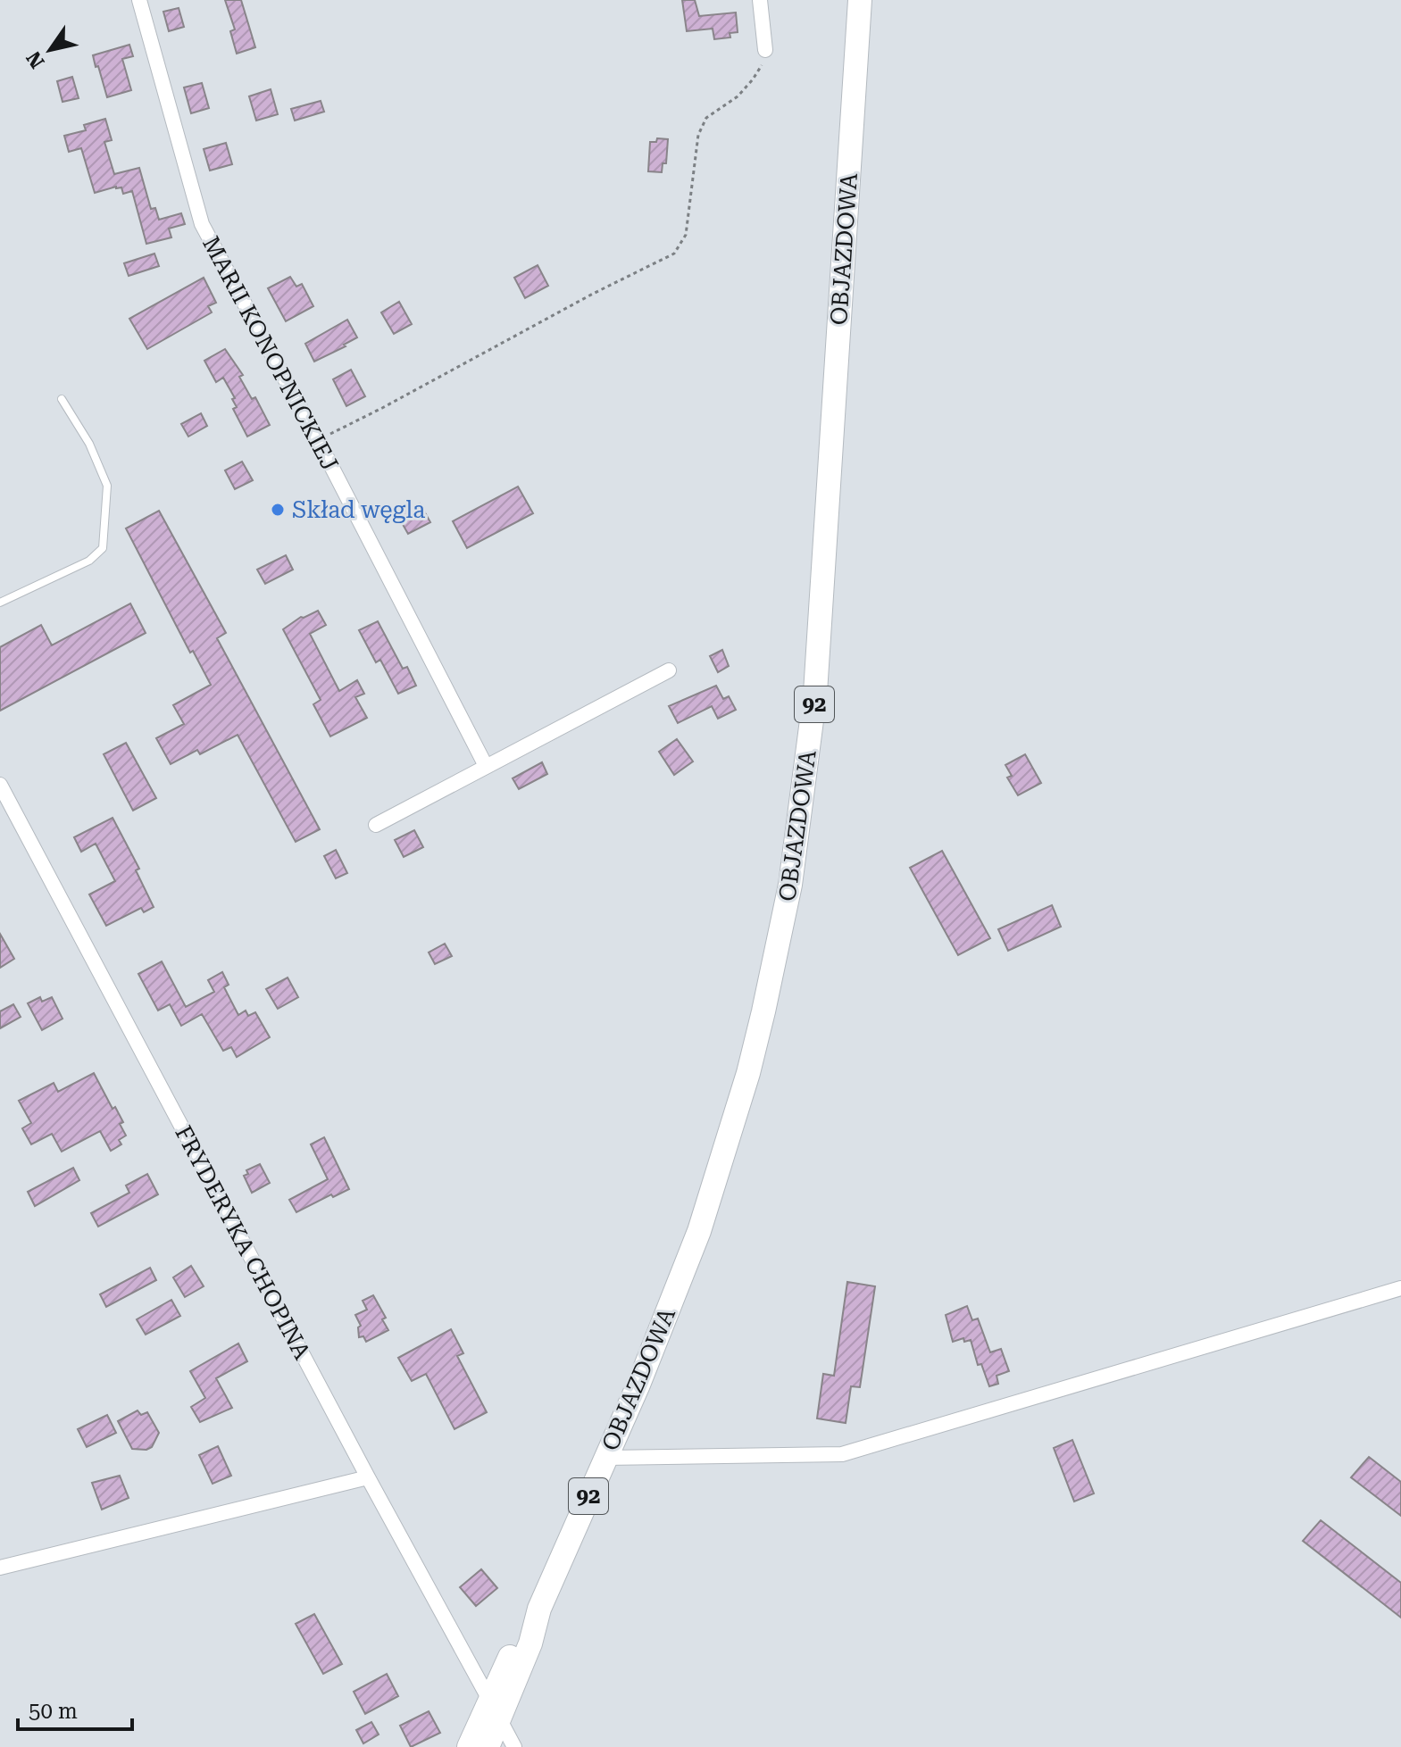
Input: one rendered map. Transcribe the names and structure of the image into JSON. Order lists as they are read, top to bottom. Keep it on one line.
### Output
{"streets":{"main road":["OBJAZDOWA","92"],"street":["MARII KONOPNICKIEJ","FRYDERYKA CHOPINA"]},"crossings":[["OBJAZDOWA","FRYDERYKA CHOPINA"]],"places":["Skład węgla"],"scale_bar":"50 m","north":"bottom left"}
